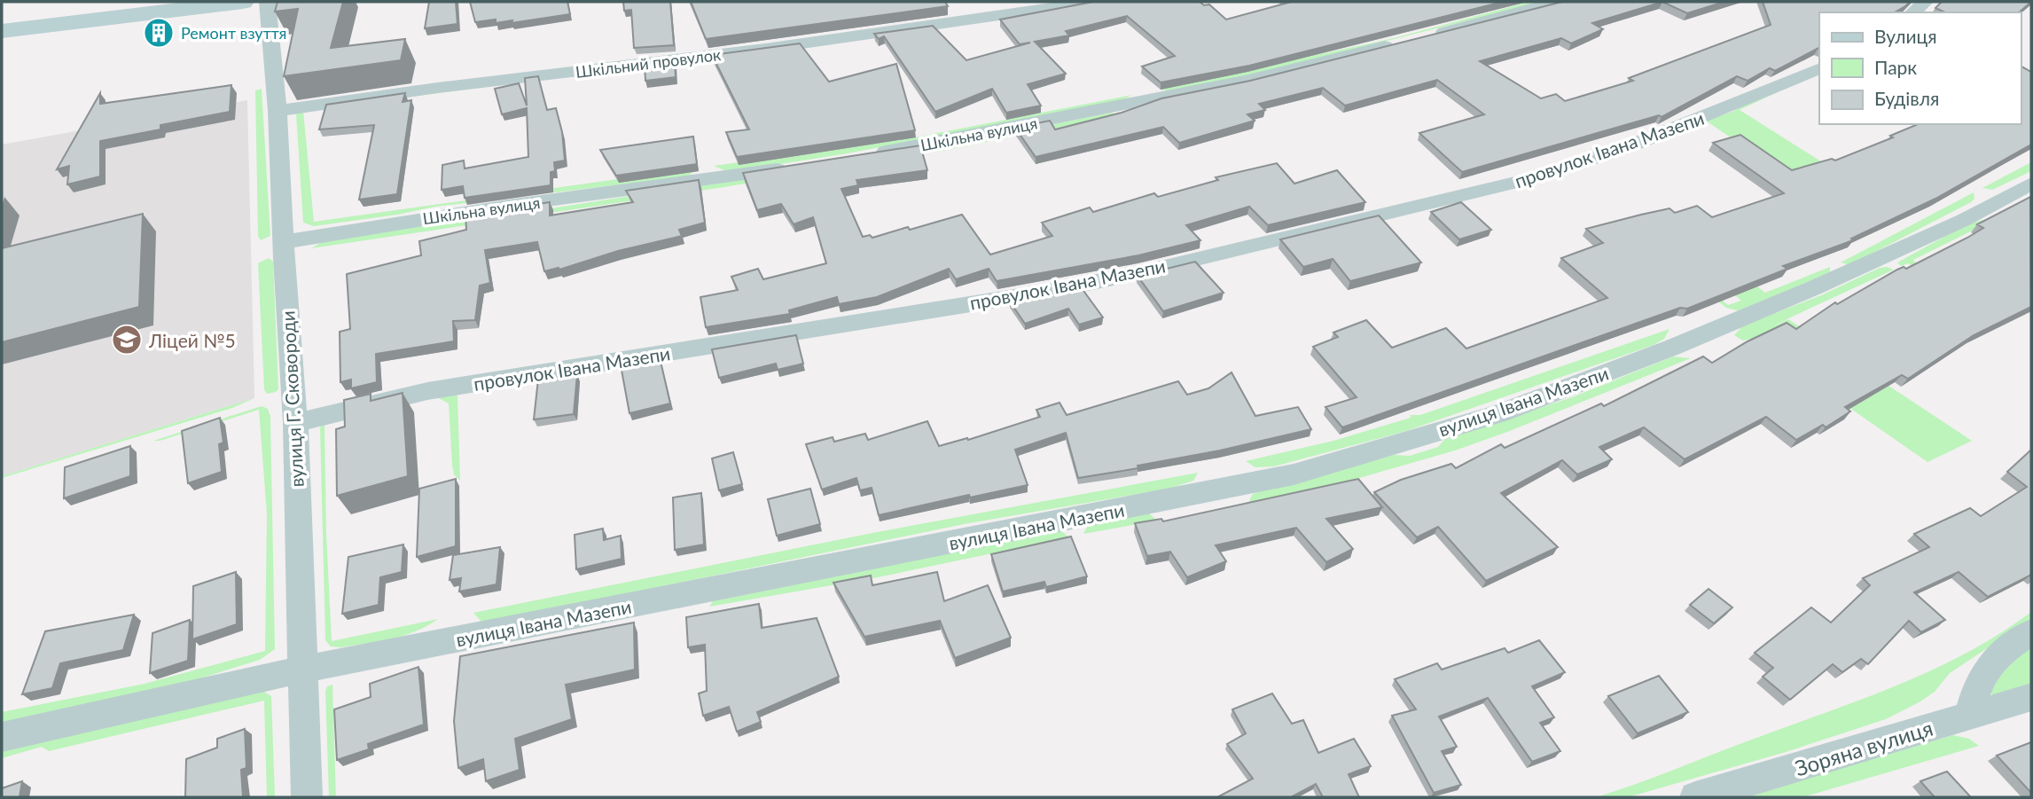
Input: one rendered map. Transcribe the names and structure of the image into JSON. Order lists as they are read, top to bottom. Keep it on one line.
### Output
{"streets":{"street":["Шкільний провулок","Шкільна вулиця","провулок Івана Мазепи","вулиця Г. Сковороди","вулиця Івана Мазепи","Зоряна вулиця"]},"crossings":[["Шкільний провулок","вулиця Г. Сковороди"],["Шкільна вулиця","вулиця Г. Сковороди"],["провулок Івана Мазепи","вулиця Г. Сковороди"],["вулиця Г. Сковороди","вулиця Івана Мазепи"]],"places":{"building":["Ремонт взуття"],"school or university":["Ліцей №5"]},"legend":["Вулиця","Парк","Будівля"]}
